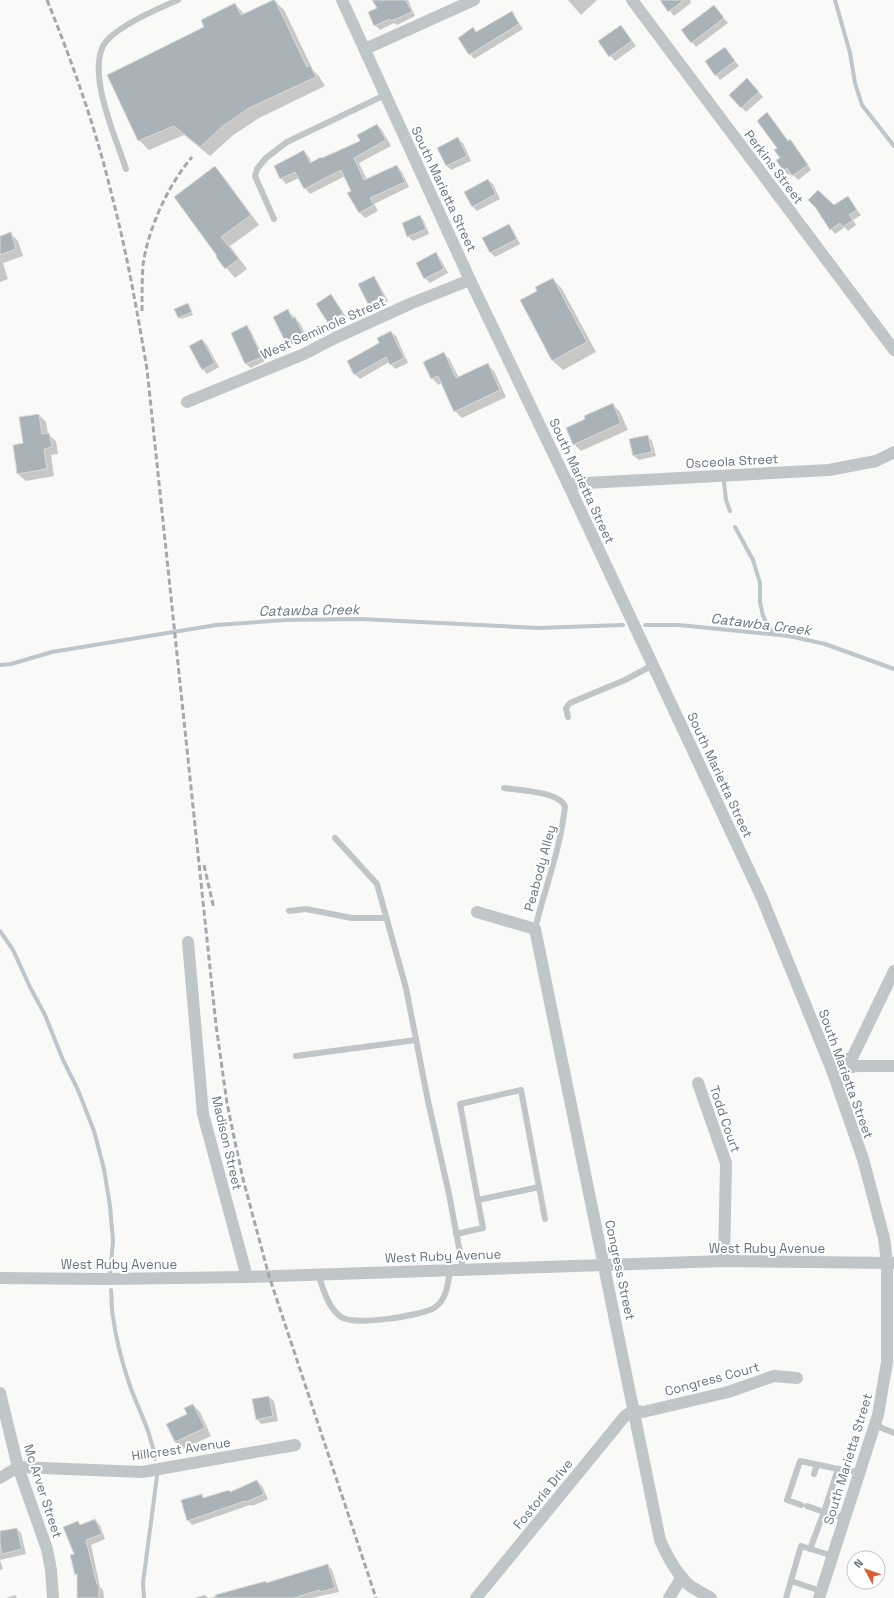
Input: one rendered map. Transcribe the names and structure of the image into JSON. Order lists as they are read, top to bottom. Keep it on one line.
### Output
{"streets":{"street":["Perkins Street","South Marietta Street","West Seminole Street","Osceola Street","Todd Court","Madison Street","West Ruby Avenue","Congress Street","Congress Court","Hillcrest Avenue","Mc Arver Street","Fostoria Drive"],"lane":["Peabody Alley"]},"crossings":[["South Marietta Street","West Seminole Street"],["South Marietta Street","Osceola Street"],["South Marietta Street","West Ruby Avenue"],["Peabody Alley","Congress Street"],["Todd Court","West Ruby Avenue"],["Madison Street","West Ruby Avenue"],["West Ruby Avenue","Congress Street"],["Congress Street","Congress Court"],["Congress Street","Fostoria Drive"],["Congress Court","Fostoria Drive"],["Hillcrest Avenue","Mc Arver Street"]],"water":["Catawba Creek"],"north":"top left"}
